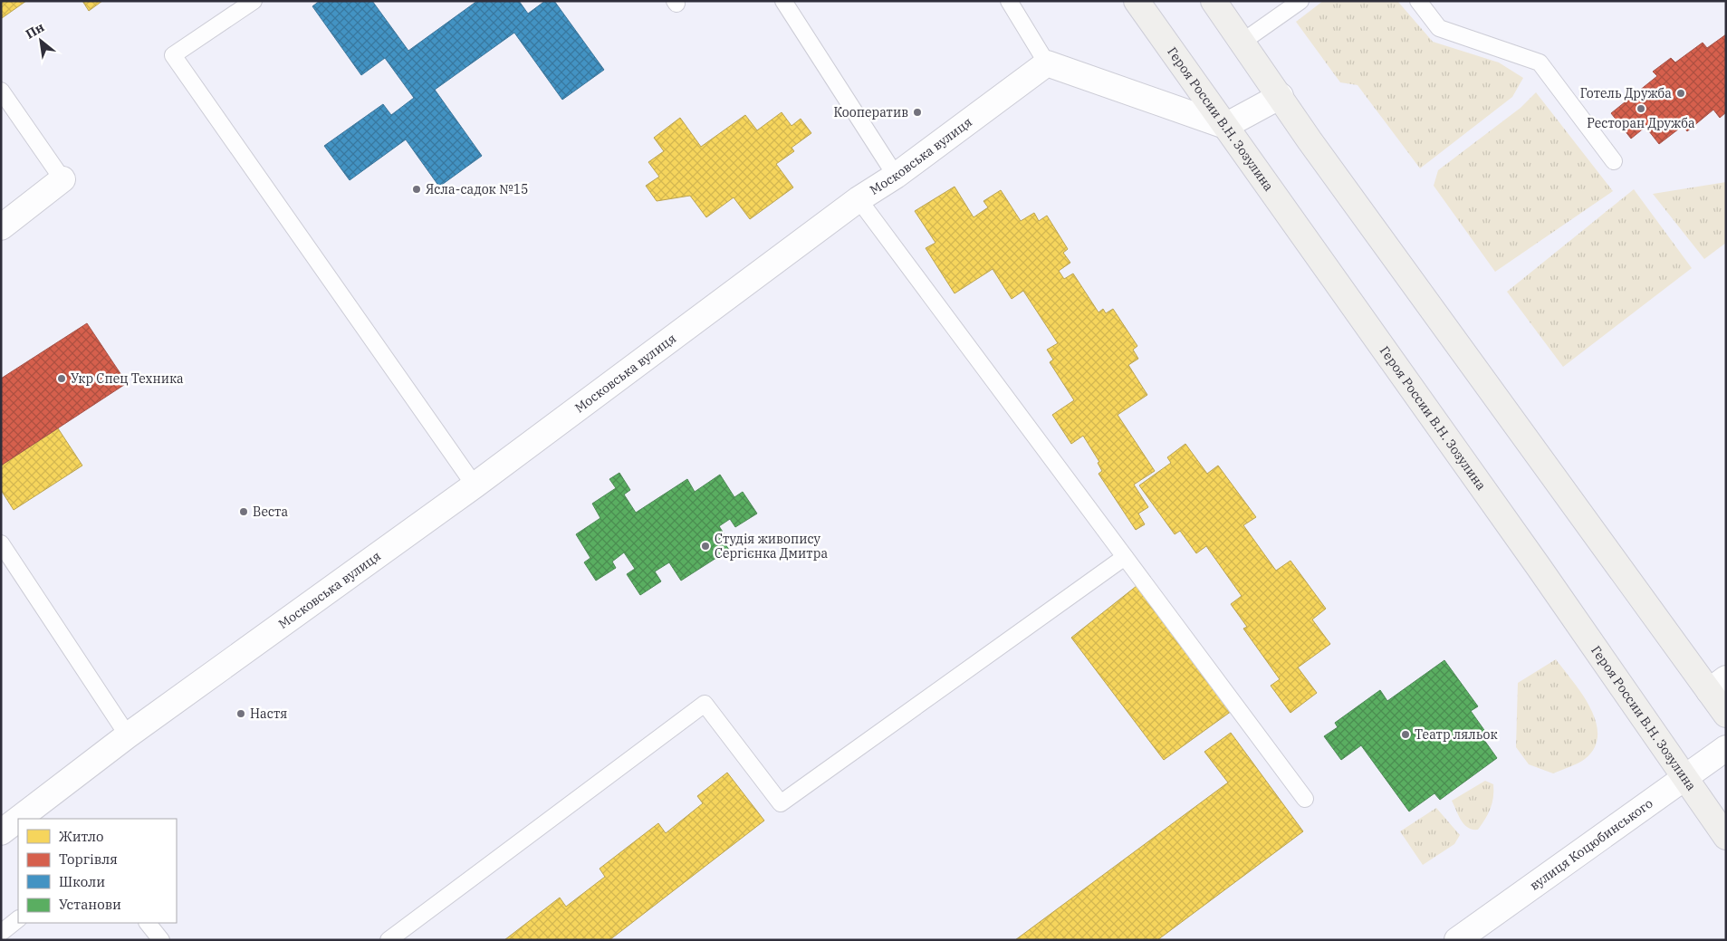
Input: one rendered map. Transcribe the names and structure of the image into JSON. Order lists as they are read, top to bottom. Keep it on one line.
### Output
{"streets":{"main road":["Героя России В.Н. Зозулина"],"street":["Московська вулиця","вулиця Коцюбинського"]},"crossings":[["Героя России В.Н. Зозулина","вулиця Коцюбинського"]],"places":["Готель Дружба","Ресторан Дружба","Кооператив","Ясла-садок №15","Укр Спец Техника","Веста","Студія живопису Сергієнка Дмитра","Настя","Театр ляльок"],"legend":["Житло","Торгівля","Школи","Установи"],"north":"top left"}
